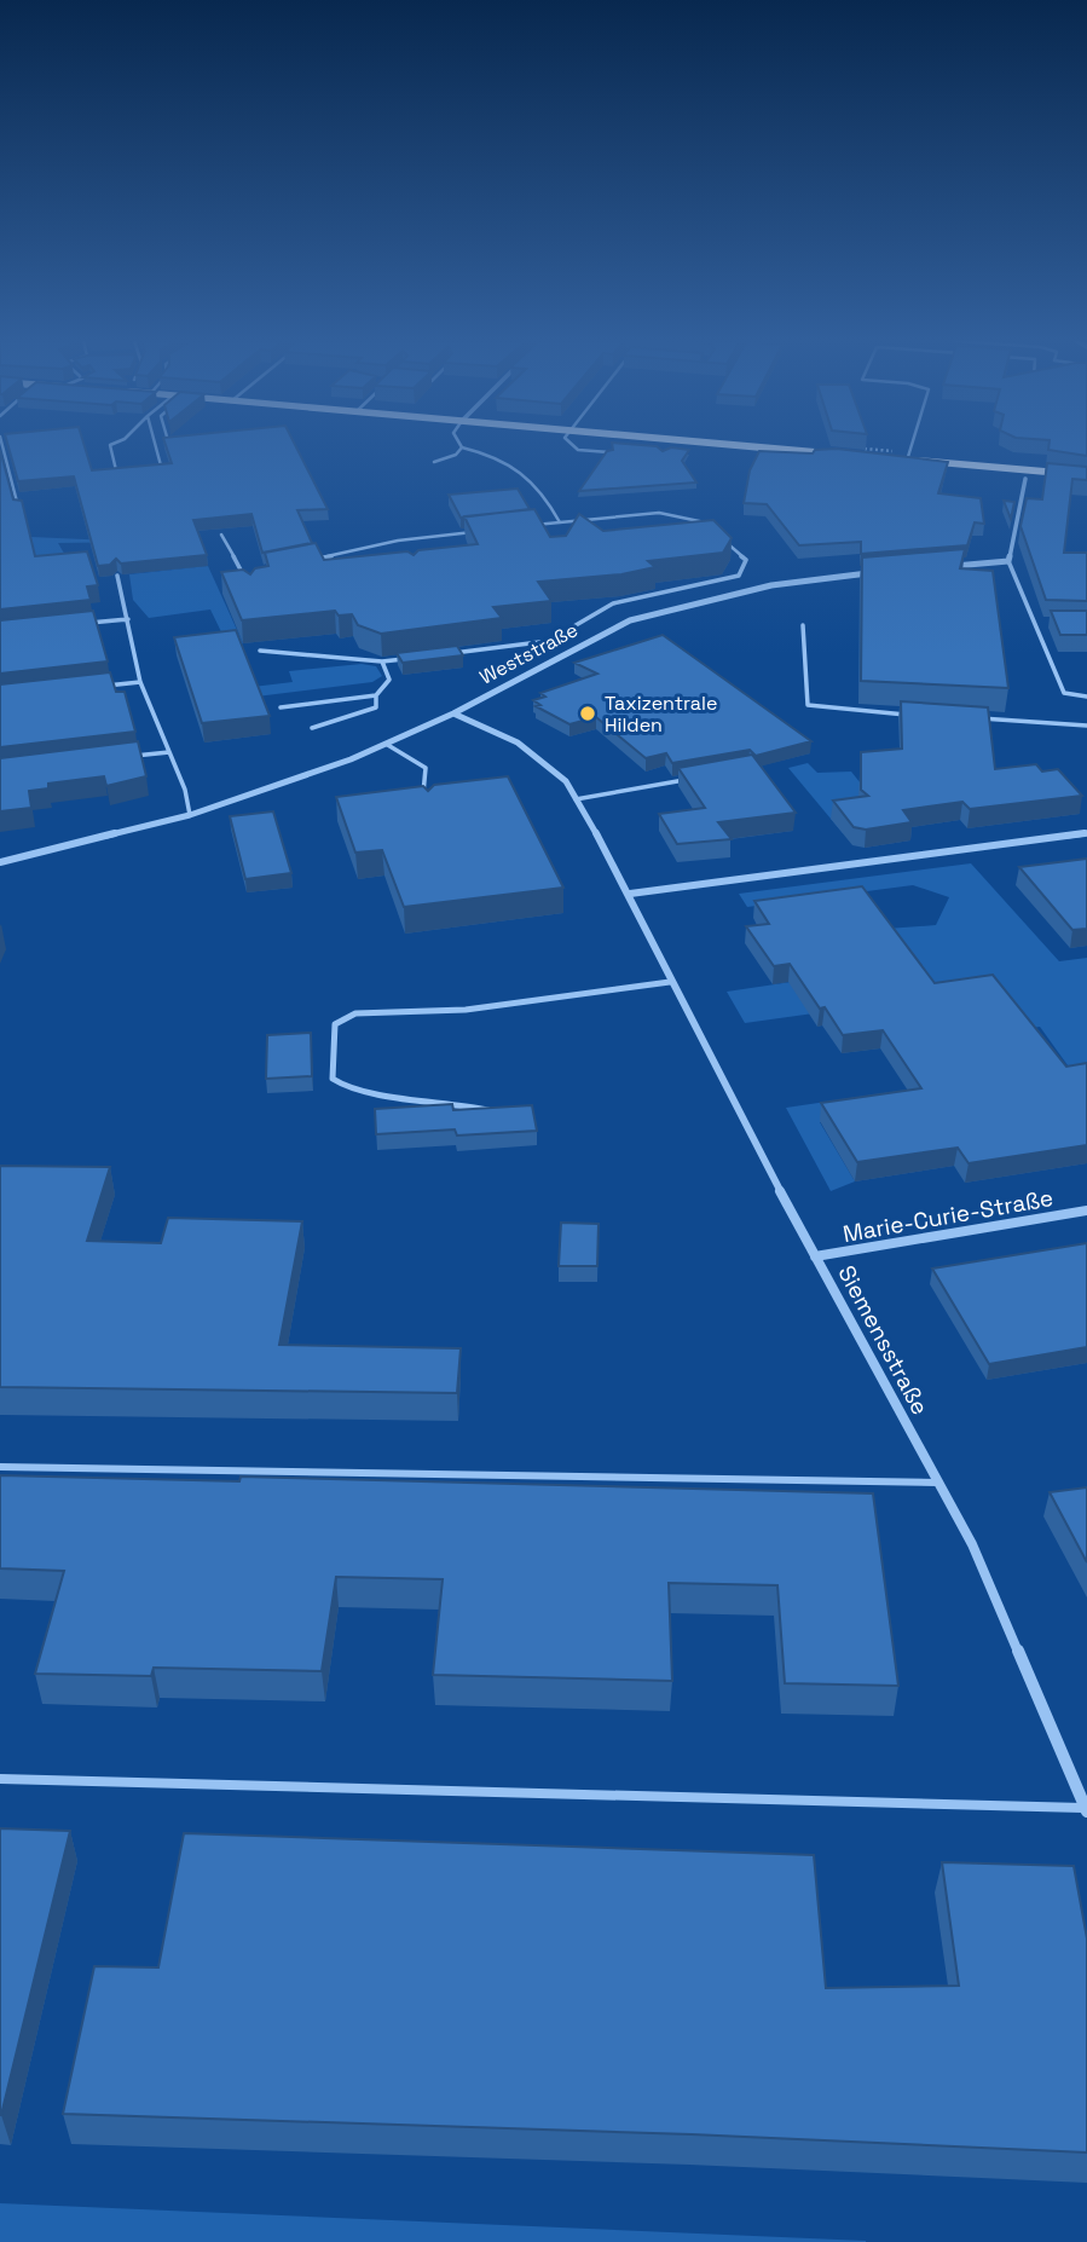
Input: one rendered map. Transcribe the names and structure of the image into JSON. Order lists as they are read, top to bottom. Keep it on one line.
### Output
{"streets":{"street":["Weststraße","Marie-Curie-Straße","Siemensstraße"]},"crossings":[["Weststraße","Siemensstraße"],["Marie-Curie-Straße","Siemensstraße"]],"places":["Taxizentrale Hilden"]}
